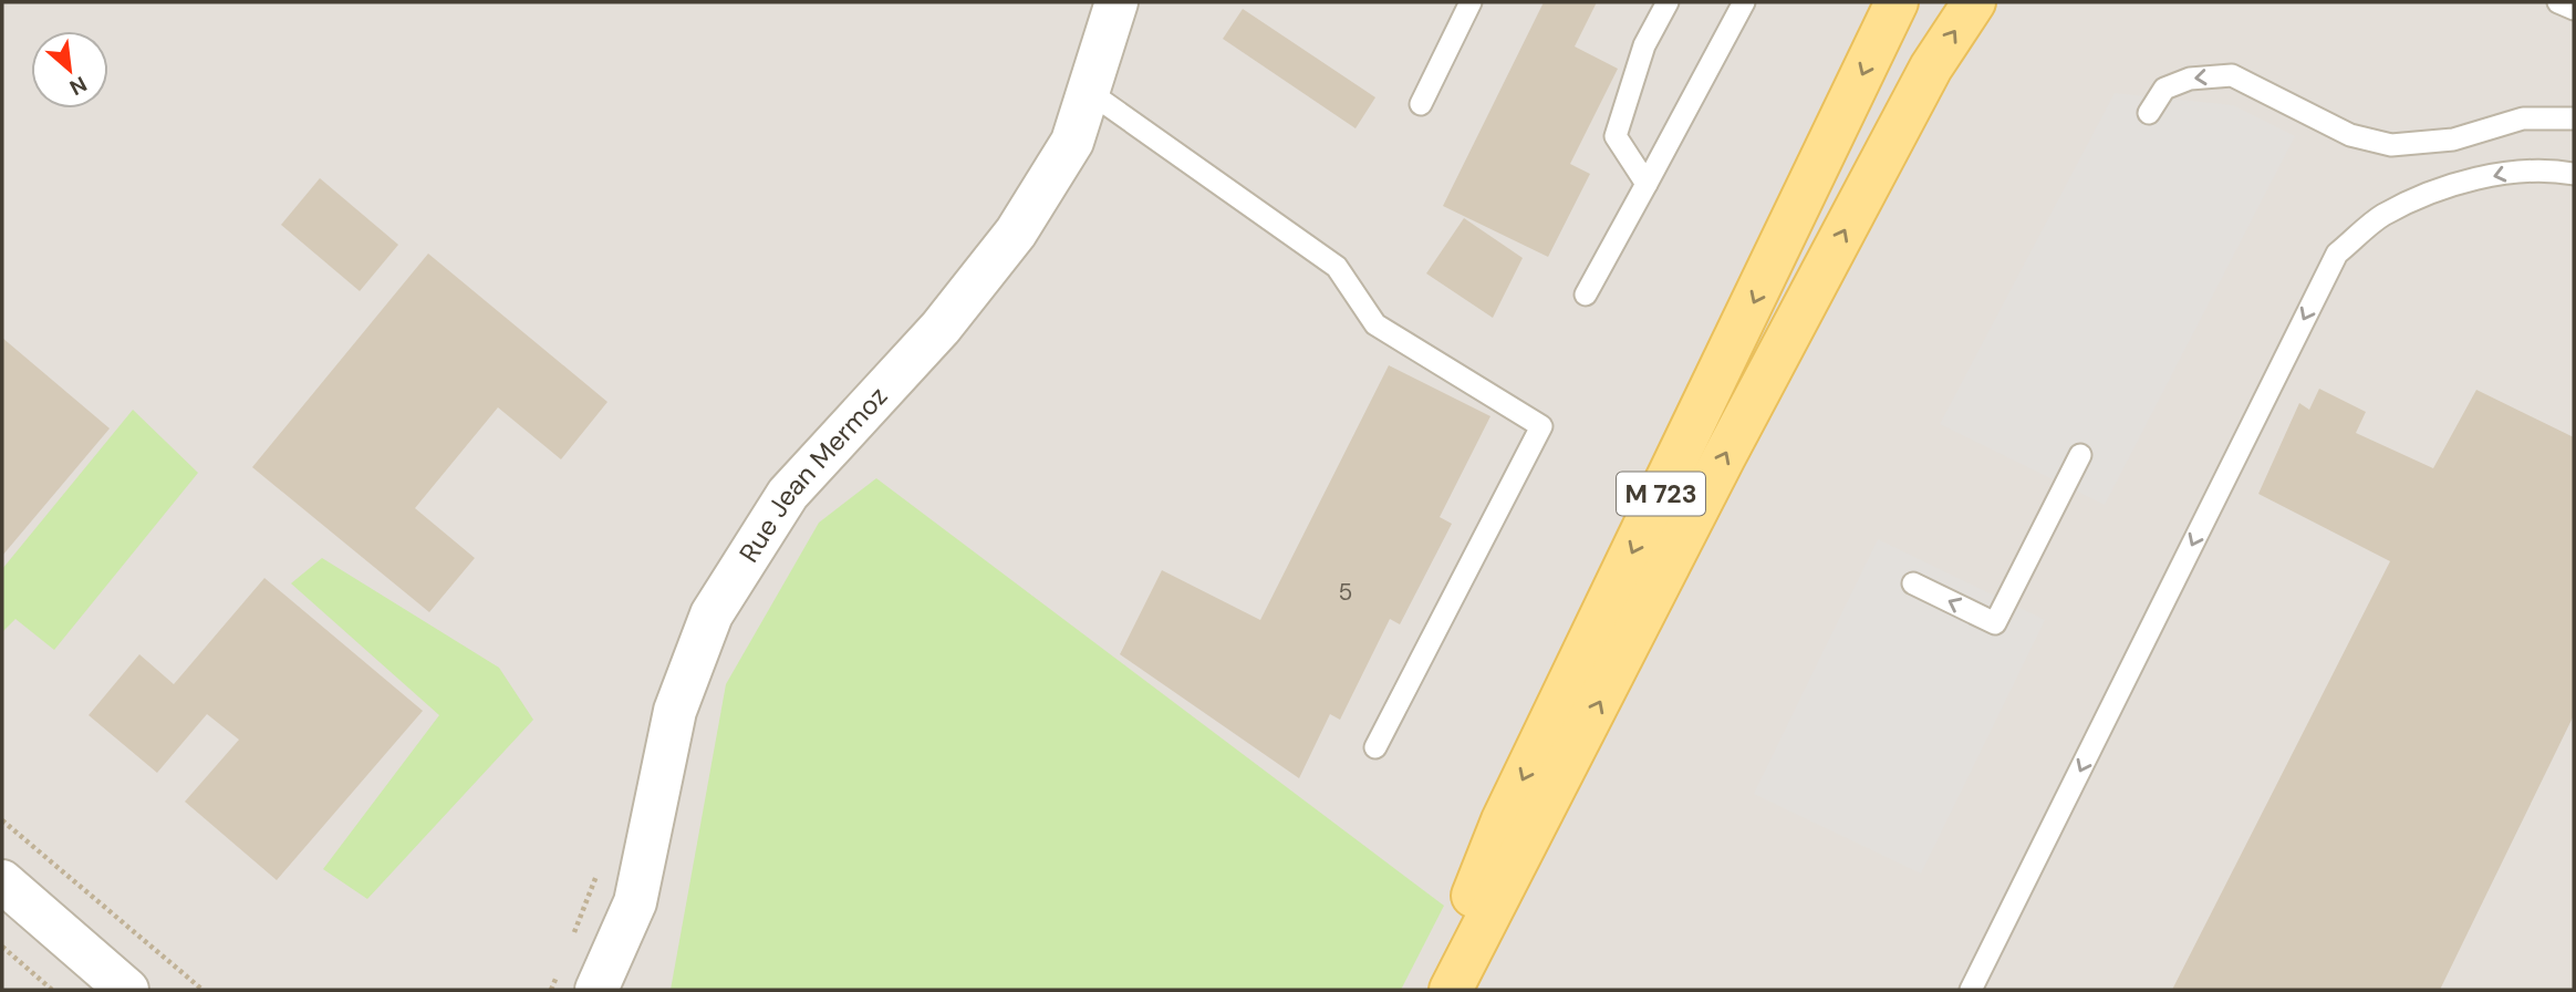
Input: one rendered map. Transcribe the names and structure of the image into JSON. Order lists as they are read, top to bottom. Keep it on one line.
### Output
{"streets":{"main road":["M 723"],"street":["Rue Jean Mermoz"]},"house_numbers":["5"],"north":"bottom right"}
